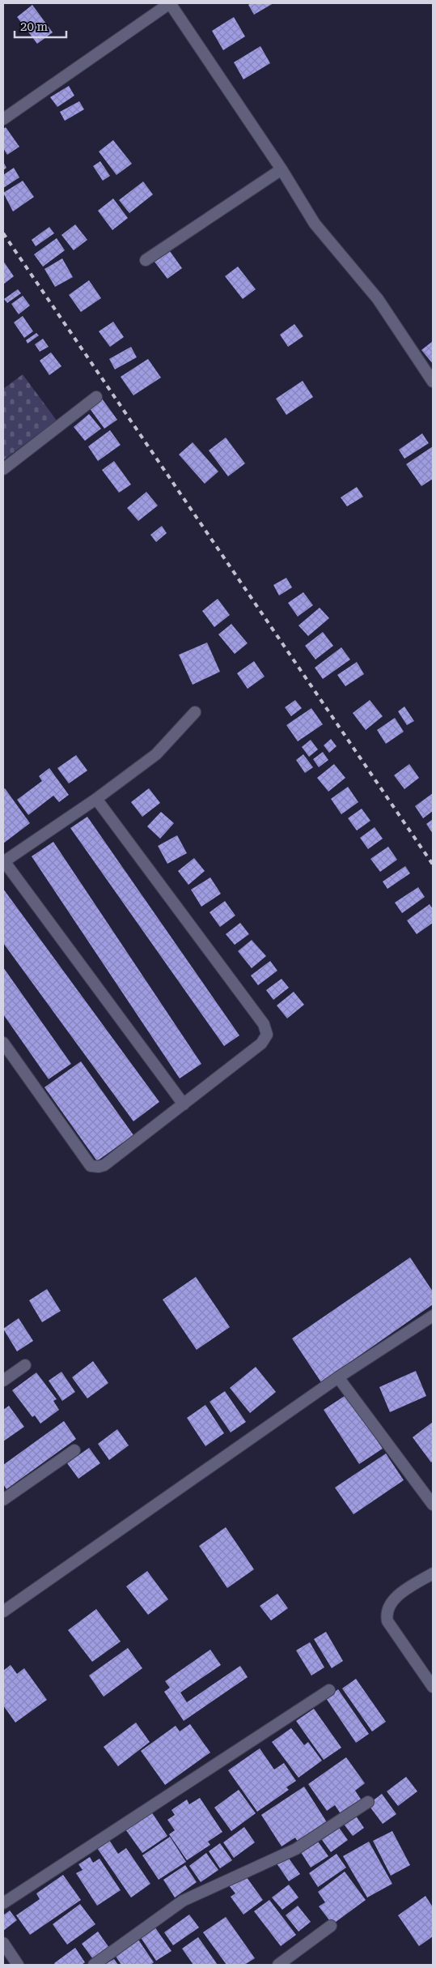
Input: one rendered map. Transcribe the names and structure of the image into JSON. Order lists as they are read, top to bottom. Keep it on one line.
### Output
{"scale_bar":"20 m"}
